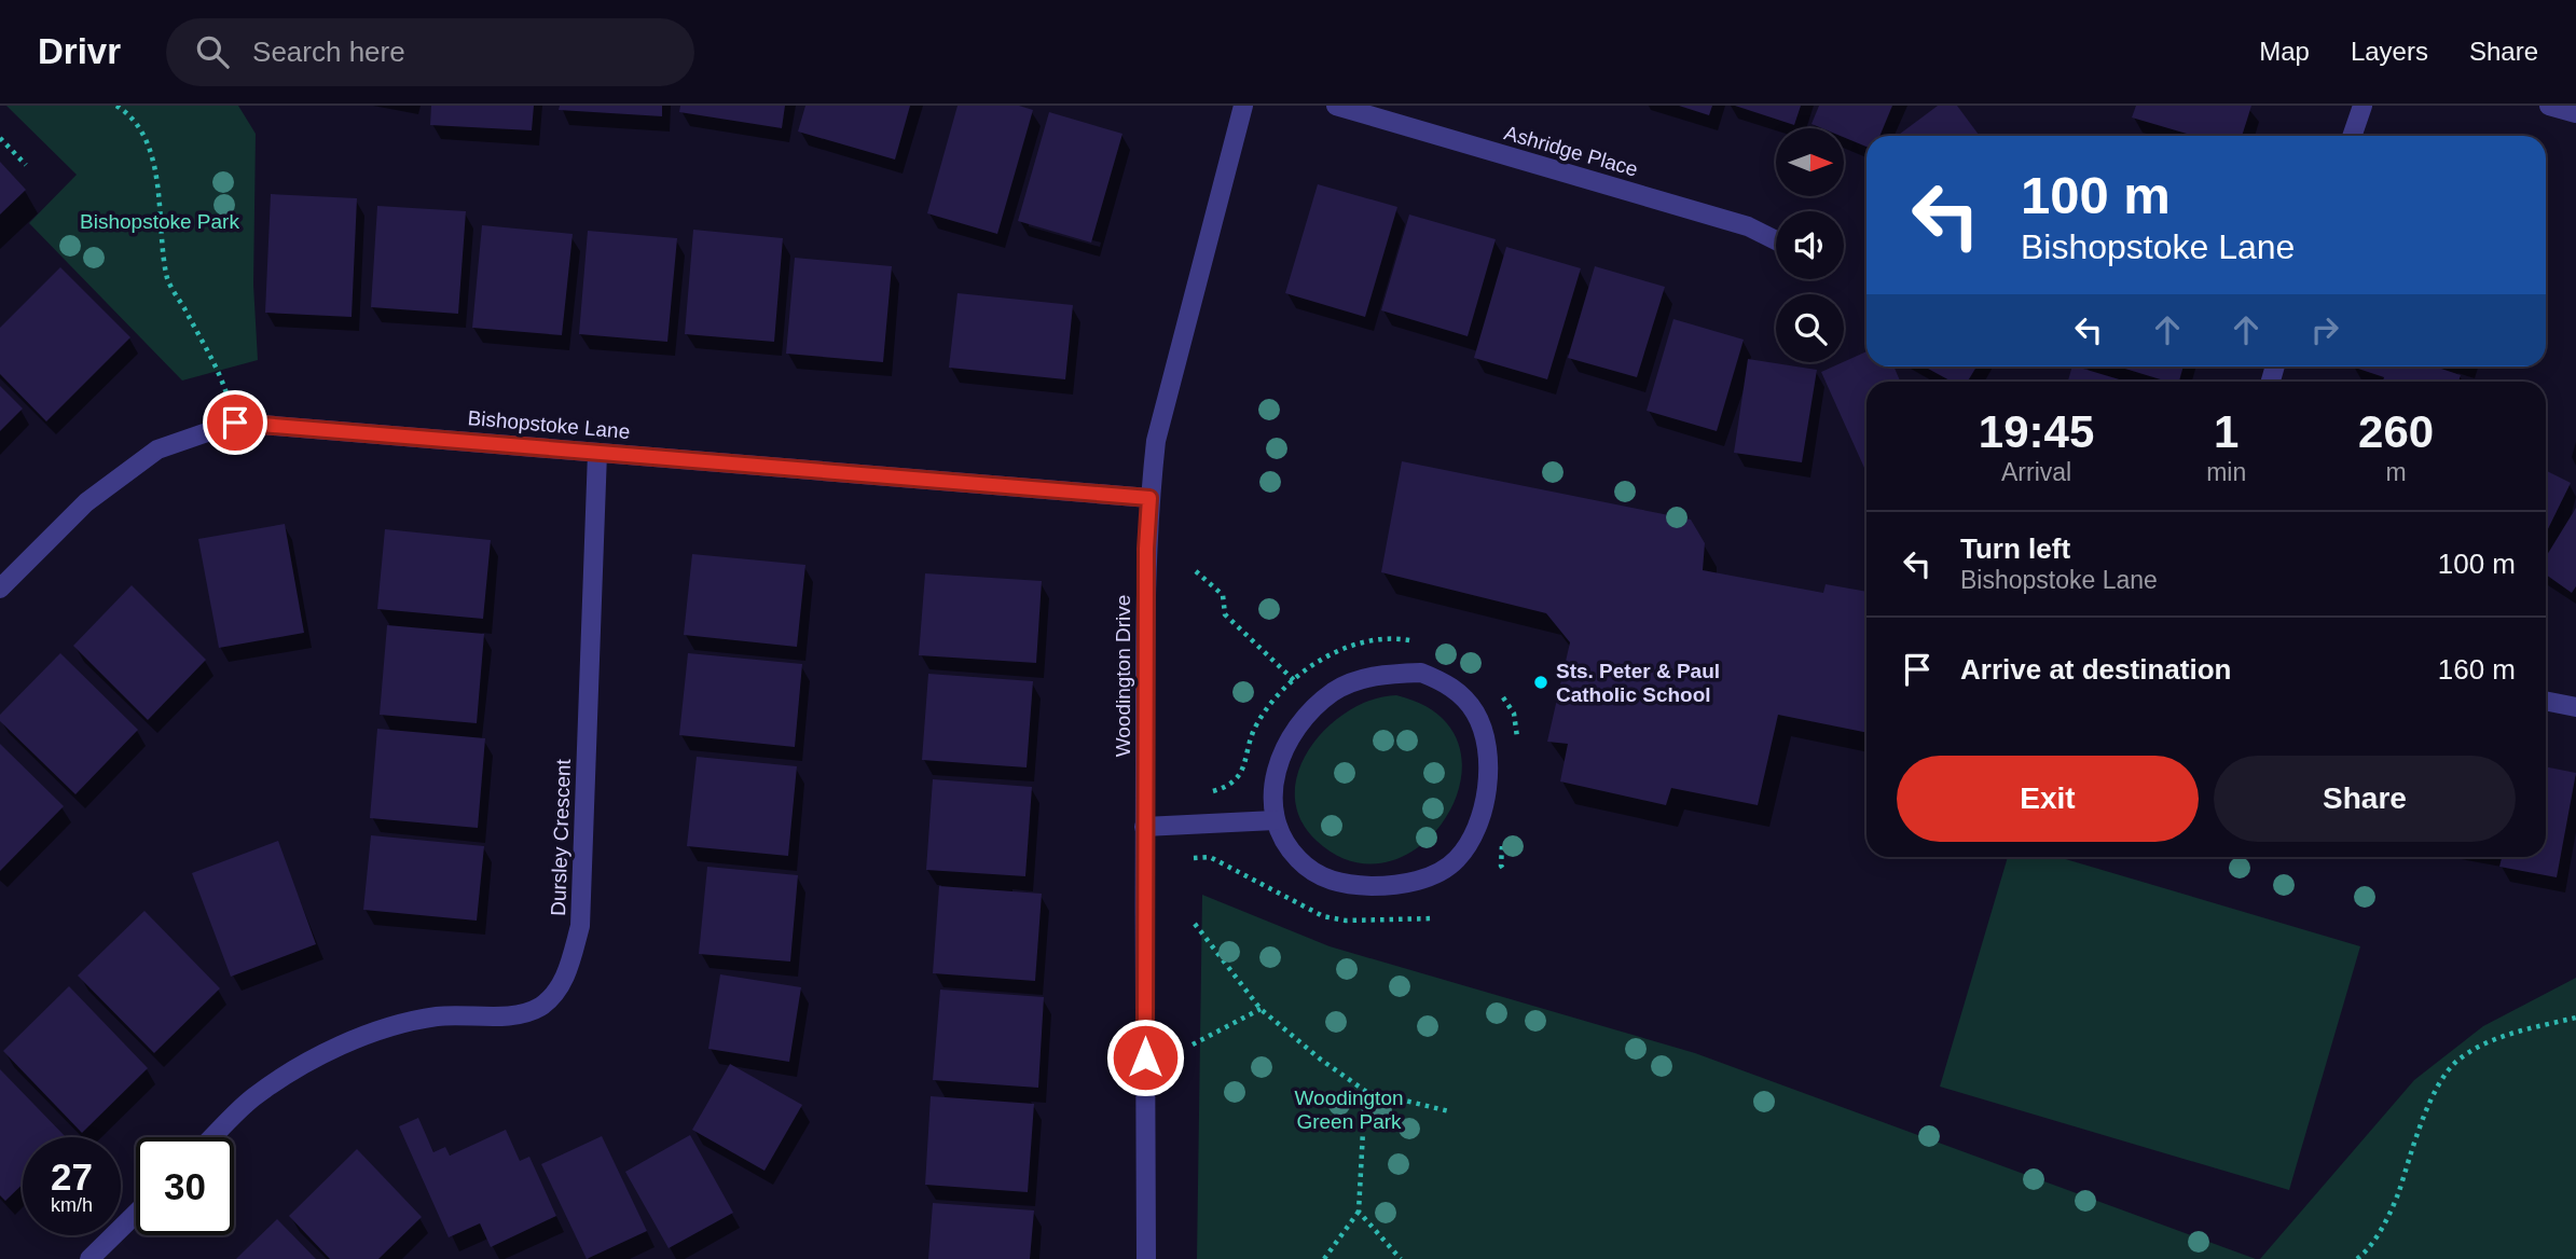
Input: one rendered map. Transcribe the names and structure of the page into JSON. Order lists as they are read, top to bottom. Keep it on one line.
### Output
{"streets":{"street":["Ashridge Place","Bishopstoke Lane","Woodington Drive","Dursley Crescent"]},"crossings":[["Bishopstoke Lane","Woodington Drive"],["Bishopstoke Lane","Dursley Crescent"]],"parks":["Bishopstoke Park","Woodington Green Park"],"places":["Sts. Peter & Paul Catholic School"],"north":"right","page":{"header":"Drivr","search":"Search here","nav":["Map","Layers","Share"],"turn":["100 m","Bishopstoke Lane"],"eta":["19:45","Arrival","1","min","260","m"],"list":[{"name":"Turn left","note":"Bishopstoke Lane","value":"100 m"},{"name":"Arrive at destination","value":"160 m"}],"buttons":["Exit","Share"],"speed":"27 km/h","limit":"30"}}
